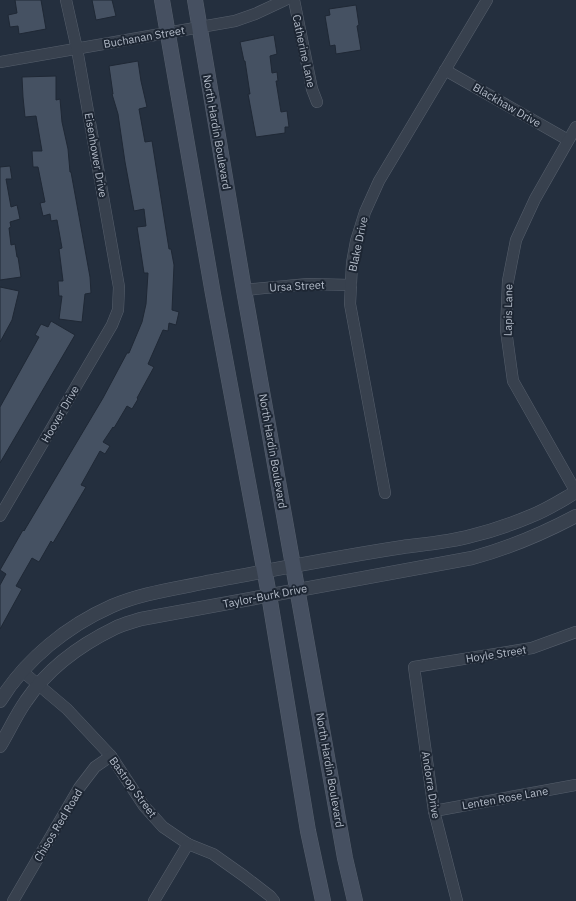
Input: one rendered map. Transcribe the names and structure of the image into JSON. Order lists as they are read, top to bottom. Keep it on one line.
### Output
{"streets":{"main road":["North Hardin Boulevard"],"street":["Buchanan Street","Catherine Lane","Blackhaw Drive","Eisenhower Drive","Blake Drive","Ursa Street","Lapis Lane","Hoover Drive","Taylor-Burk Drive","Hoyle Street","Andorra Drive","Bastrop Street","Lenten Rose Lane","Chisos Red Road"]},"crossings":[["Buchanan Street","North Hardin Boulevard"],["Buchanan Street","Eisenhower Drive"],["Blackhaw Drive","Blake Drive"],["Blackhaw Drive","Lapis Lane"],["North Hardin Boulevard","Ursa Street"],["North Hardin Boulevard","Taylor-Burk Drive"],["Eisenhower Drive","Hoover Drive"],["Blake Drive","Ursa Street"],["Taylor-Burk Drive","Bastrop Street"],["Hoyle Street","Andorra Drive"],["Andorra Drive","Lenten Rose Lane"],["Bastrop Street","Chisos Red Road"]]}
